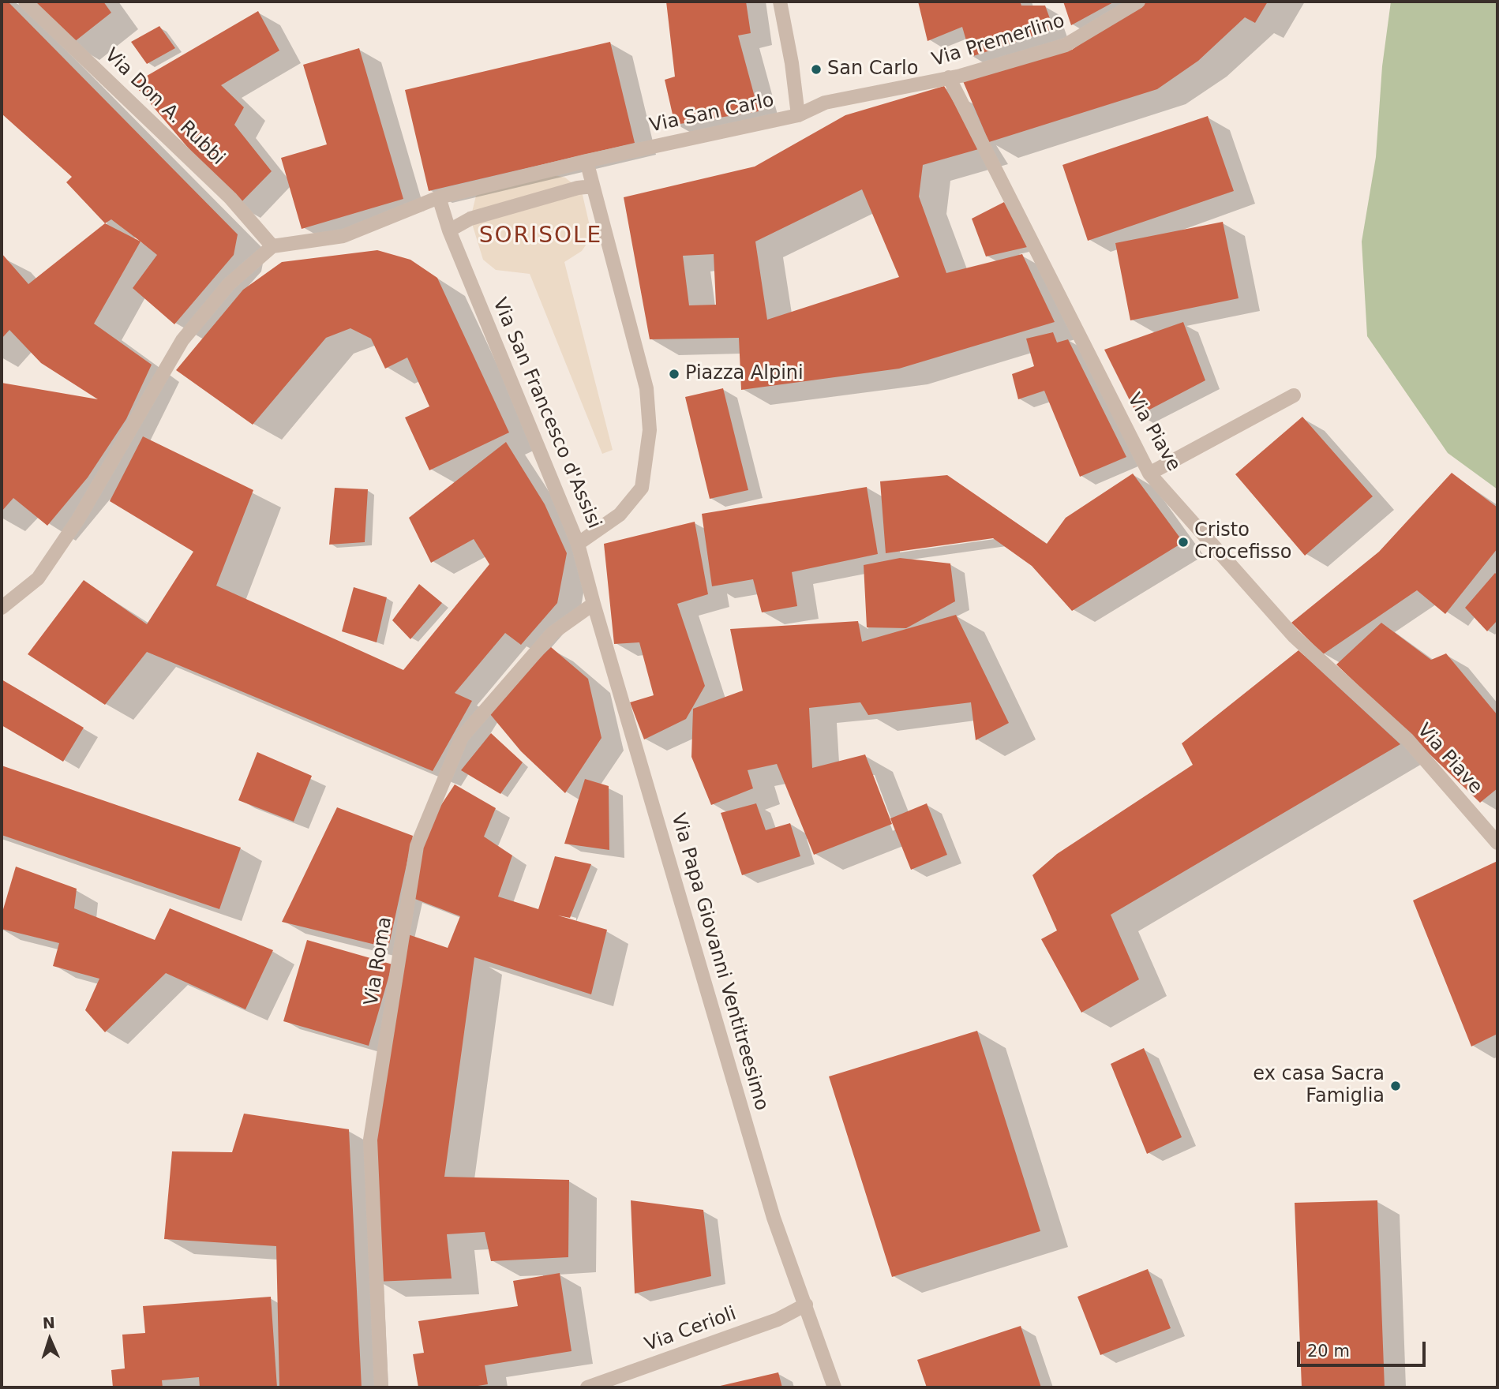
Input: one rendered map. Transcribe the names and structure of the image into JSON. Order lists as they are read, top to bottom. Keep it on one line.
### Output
{"streets":{"street":["Via Premerlino","Via Don A. Rubbi","Via San Carlo","Via San Francesco d'Assisi","Via Piave","Via Roma","Via Papa Giovanni Ventitreesimo","Via Cerioli"]},"crossings":[["Via Premerlino","Via San Carlo"],["Via Premerlino","Via Piave"],["Via San Carlo","Via San Francesco d'Assisi"],["Via San Francesco d'Assisi","Via Papa Giovanni Ventitreesimo"],["Via Roma","Via Papa Giovanni Ventitreesimo"],["Via Papa Giovanni Ventitreesimo","Via Cerioli"]],"districts":["SORISOLE"],"places":["San Carlo","Piazza Alpini","Cristo Crocefisso","ex casa Sacra Famiglia"],"scale_bar":"20 m","north":"top"}
